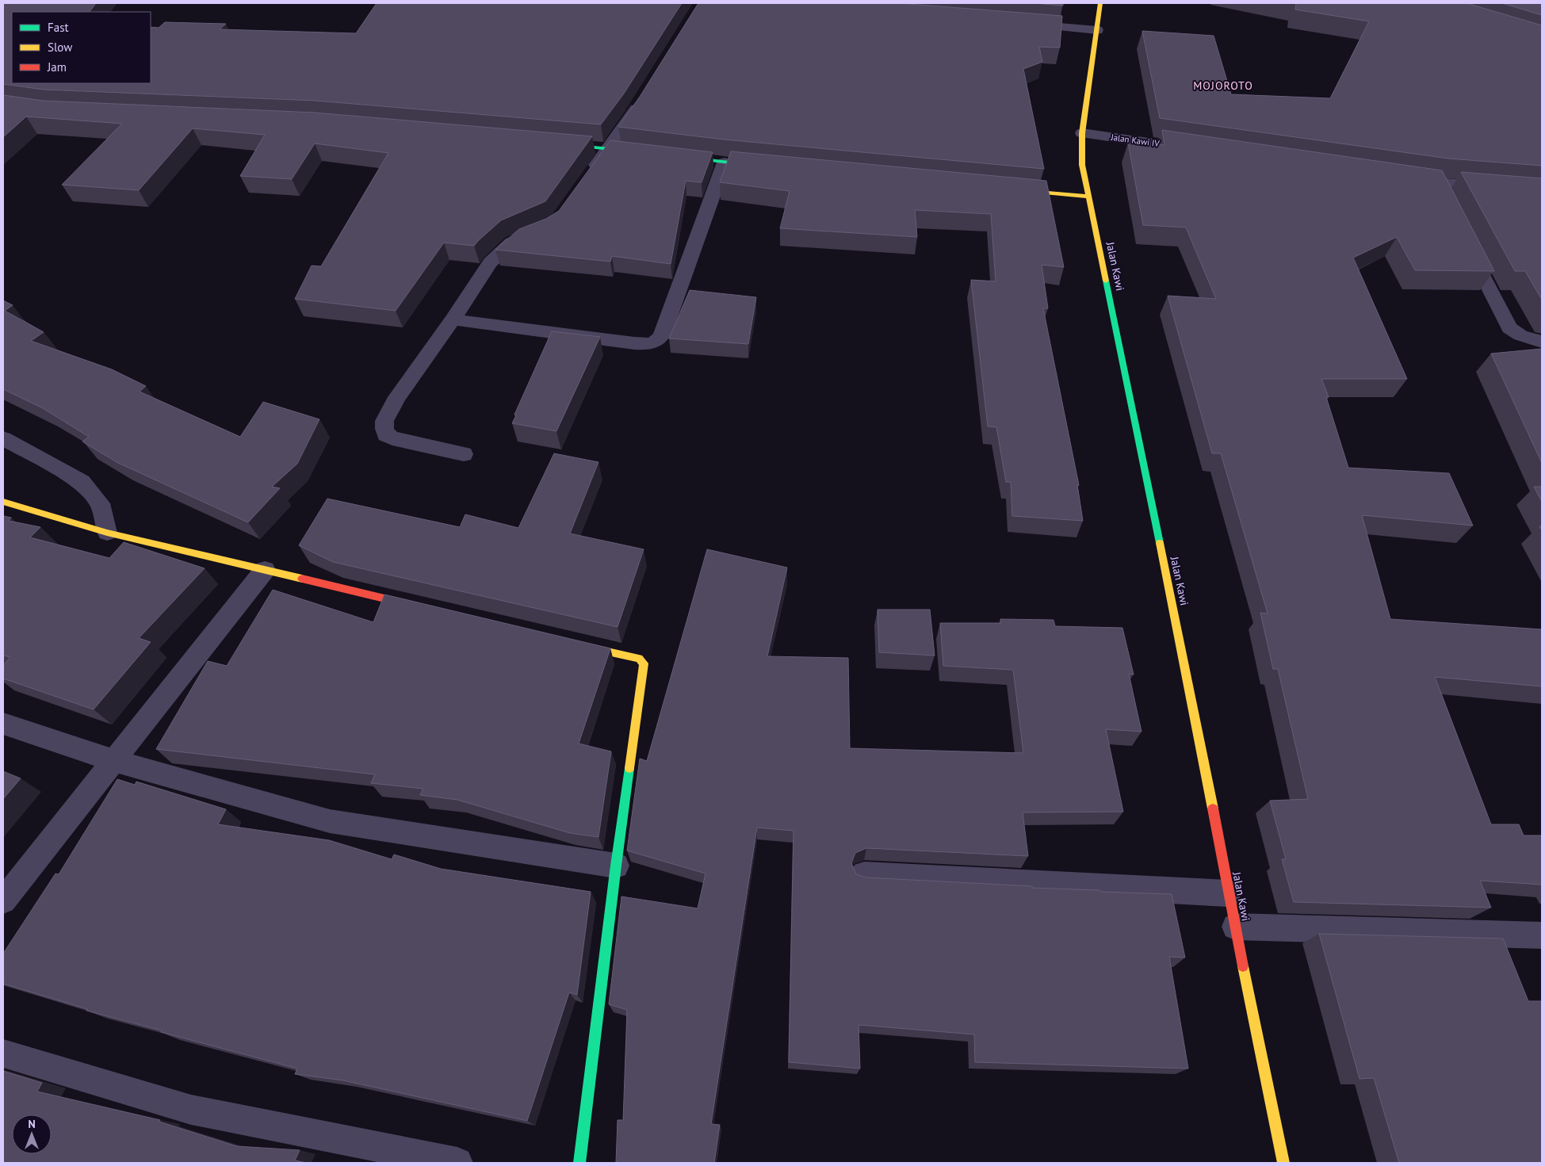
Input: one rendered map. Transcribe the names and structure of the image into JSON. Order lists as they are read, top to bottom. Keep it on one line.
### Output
{"streets":{"main road":["Jalan Kawi"],"street":["Jalan Kawi IV"]},"crossings":[["Jalan Kawi IV","Jalan Kawi"]],"districts":["MOJOROTO"],"legend":["Fast","Slow","Jam"],"north":"top"}
